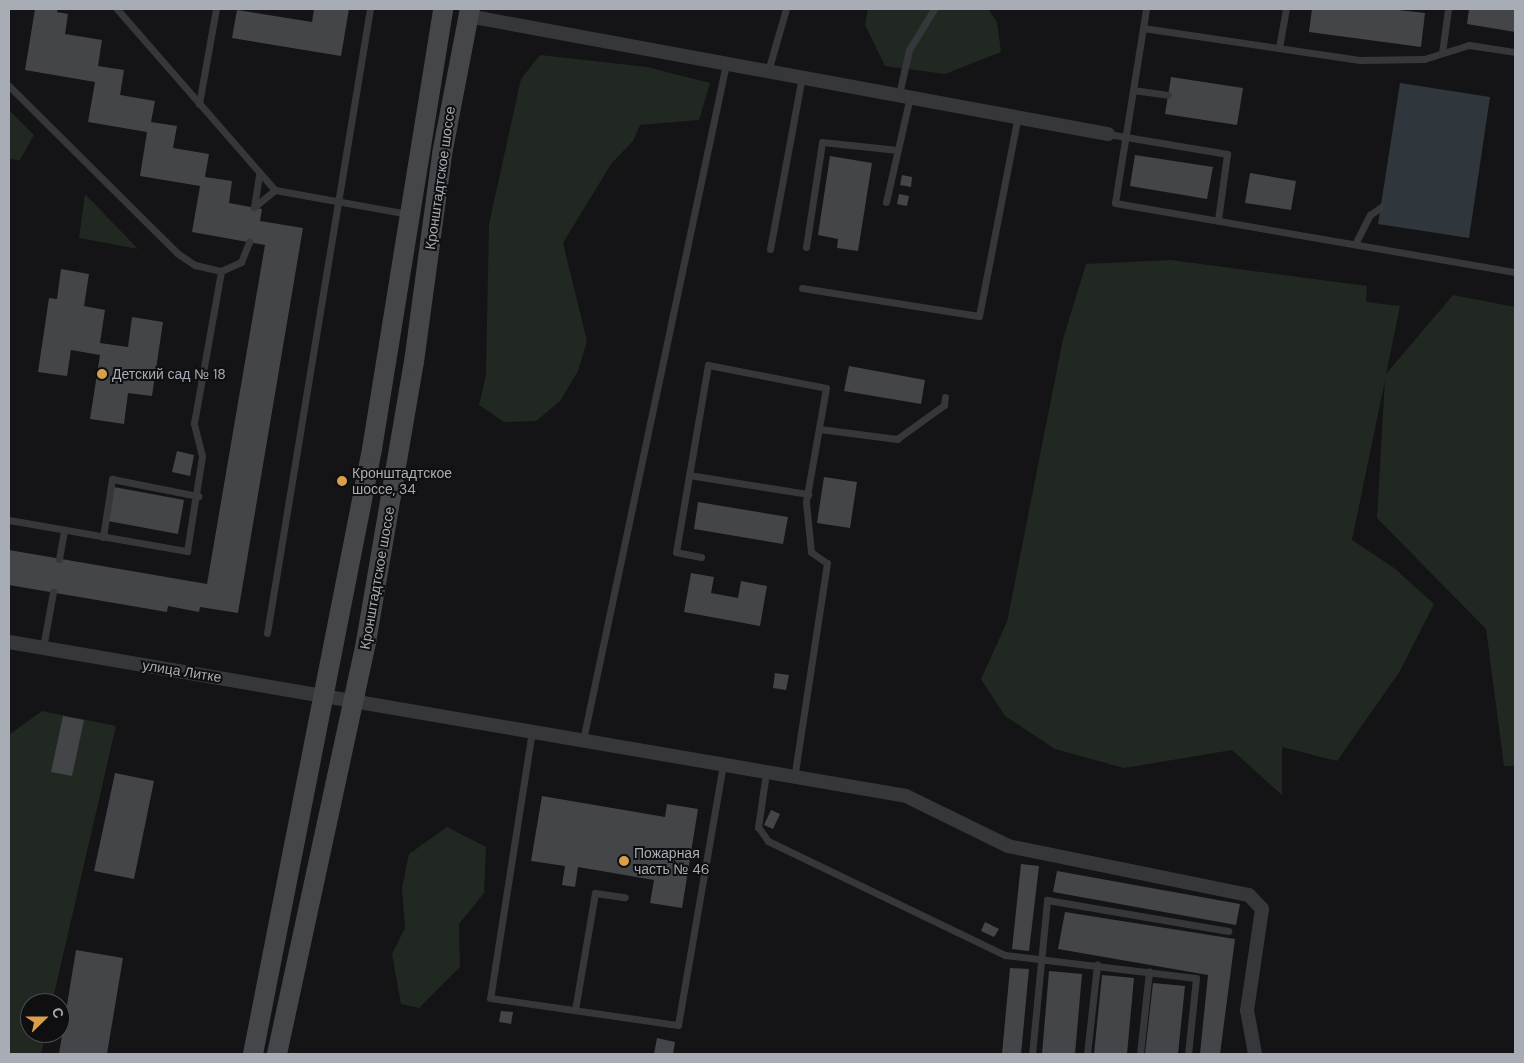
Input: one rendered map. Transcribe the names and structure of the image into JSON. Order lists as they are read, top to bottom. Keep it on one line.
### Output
{"streets":{"main road":["Кронштадтское шоссе"],"street":["улица Литке"]},"crossings":[["Кронштадтское шоссе","улица Литке"]],"places":["Детский сад № 18","Кронштадтское шоссе, 34","Пожарная часть № 46"],"north":"right"}
